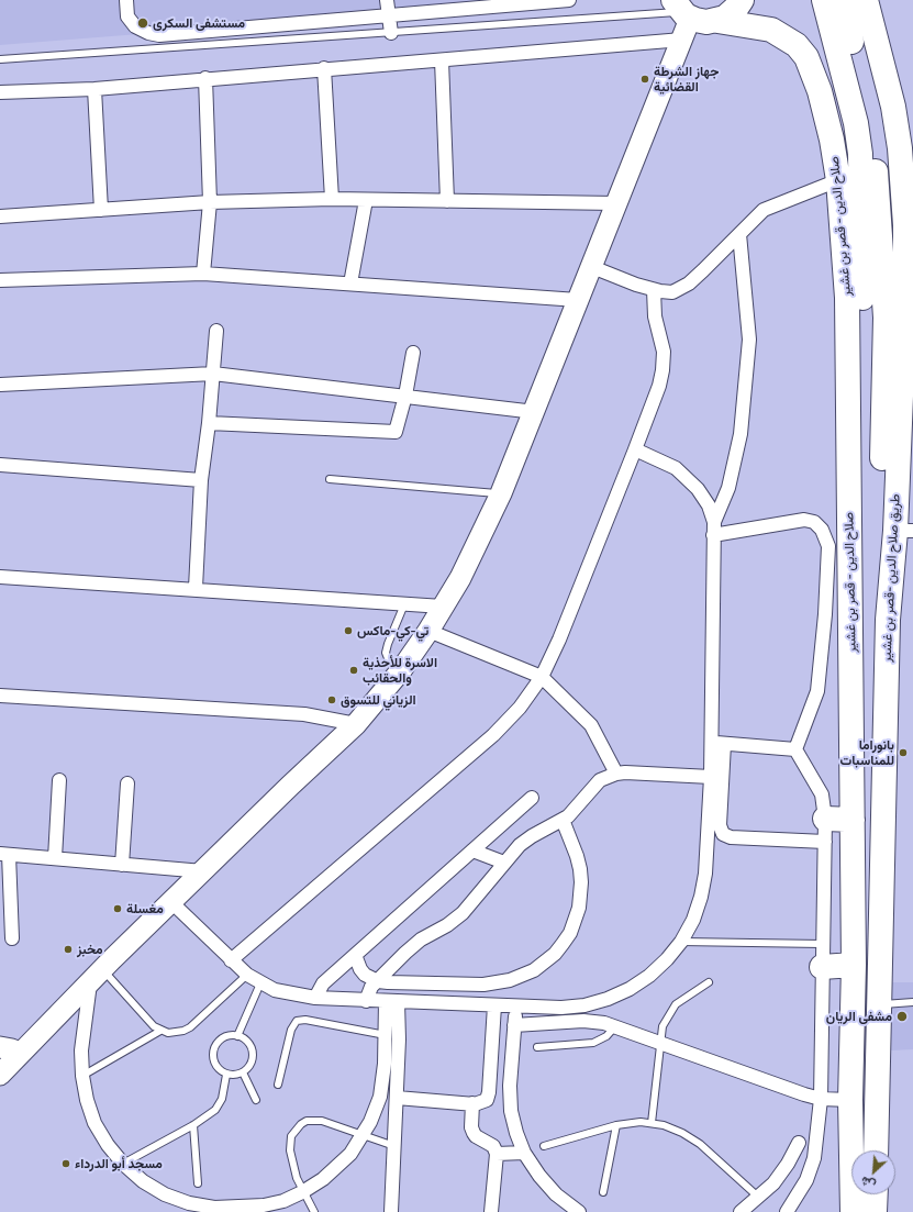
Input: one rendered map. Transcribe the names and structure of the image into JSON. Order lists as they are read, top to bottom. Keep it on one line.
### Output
{"streets":{"highway":["صلاح الدين - قصر بن غشير","طريق صلاح الدين -قصر بن غشير"]},"places":["مستشفى السكرى","جهاز الشرطة القضائية","تي-كي-ماكس","الاسرة للأحذية والحقائب","الزياني للتسوق","بانوراما للمناسبات","مغسلة","مخبز","مشفى الريان","مسجد أبو الدرداء"],"north":"bottom left"}
